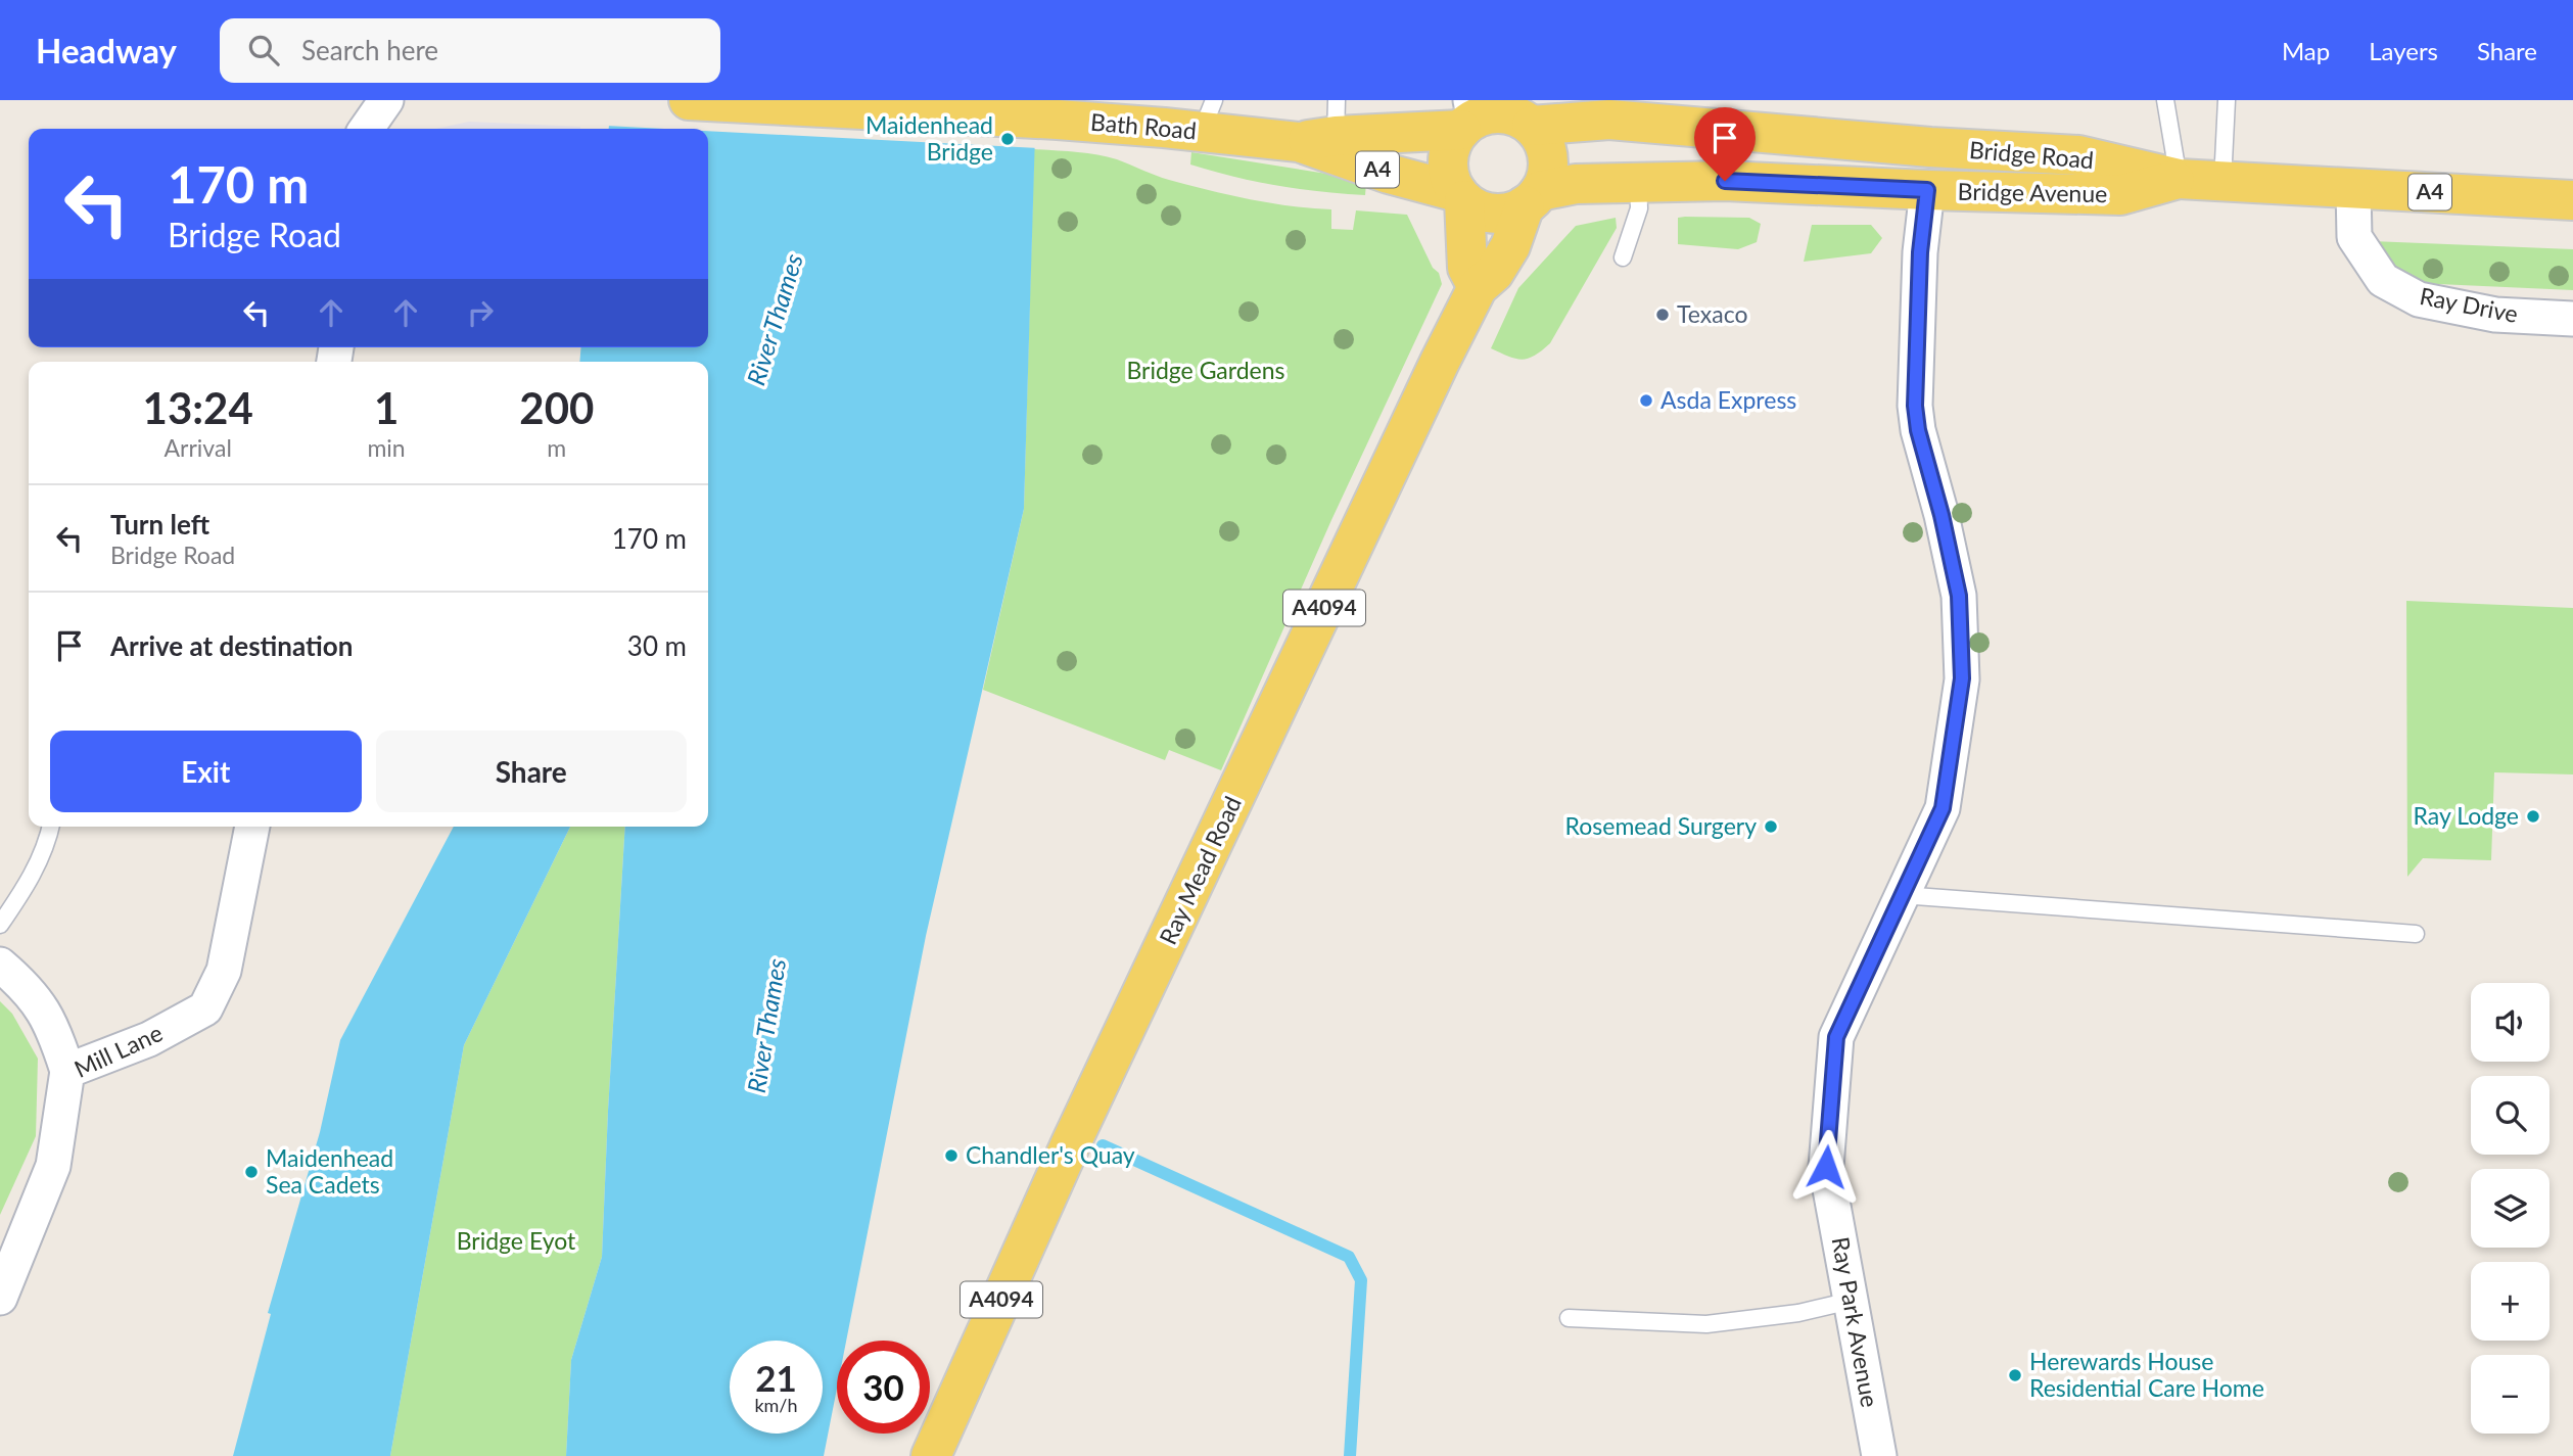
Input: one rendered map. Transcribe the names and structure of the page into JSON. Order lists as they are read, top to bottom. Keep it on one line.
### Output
{"streets":{"main road":["Bath Road","Bridge Road","A4","Bridge Avenue","A4094","Ray Mead Road"],"street":["Ray Drive","Mill Lane","Ray Park Avenue"]},"crossings":[["Bath Road","Bridge Road"],["Bath Road","A4"],["Bath Road","Ray Mead Road"],["Bridge Road","A4"],["Bridge Road","Bridge Avenue"],["Bridge Road","Ray Drive"],["Bridge Road","Ray Mead Road"],["A4","Bridge Avenue"],["A4","Ray Mead Road"],["A4","Ray Park Avenue"],["Bridge Avenue","Ray Park Avenue"]],"water":["River Thames"],"parks":["Bridge Gardens","Bridge Eyot"],"places":["Maidenhead Bridge","Texaco","Asda Express","Ray Lodge","Rosemead Surgery","Chandler's Quay","Maidenhead Sea Cadets","Herewards House Residential Care Home"],"page":{"header":"Headway","search":"Search here","nav":["Map","Layers","Share"],"turn":["170 m","Bridge Road"],"eta":["13:24","Arrival","1","min","200","m"],"list":[{"name":"Turn left","note":"Bridge Road","value":"170 m"},{"name":"Arrive at destination","value":"30 m"}],"buttons":["Exit","Share"],"map_buttons":["+","−"],"speed":"21 km/h","limit":"30"}}
